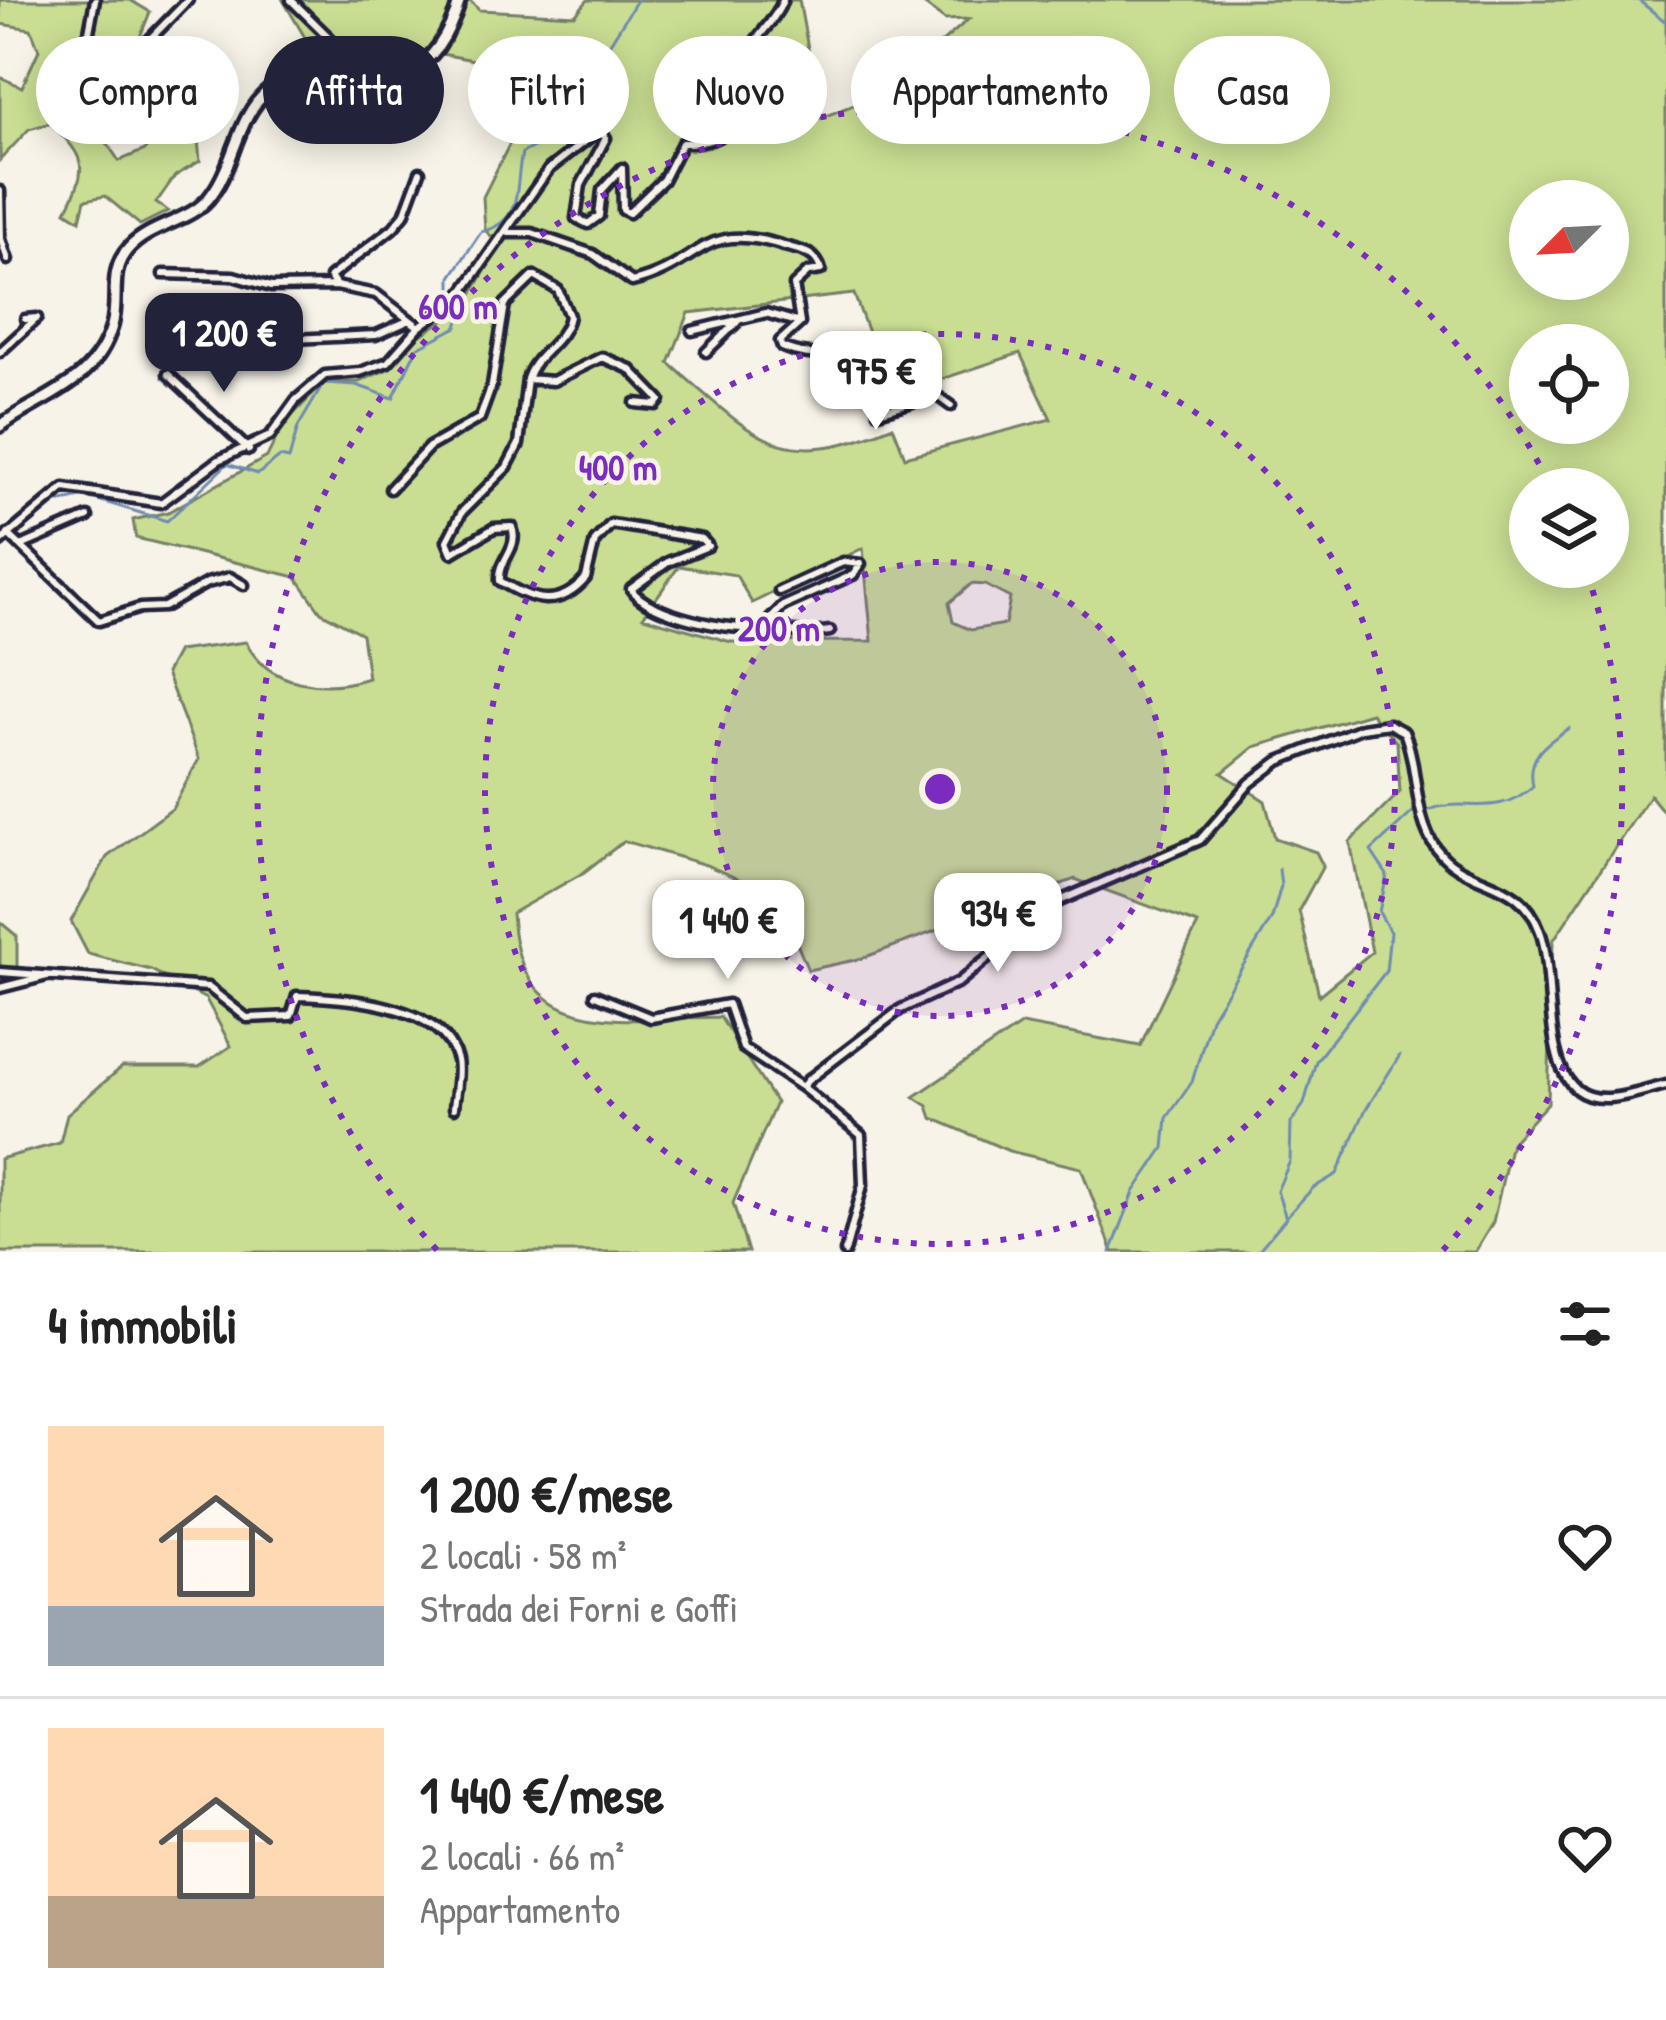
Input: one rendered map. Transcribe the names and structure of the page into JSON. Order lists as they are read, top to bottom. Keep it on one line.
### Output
{"north":"bottom left","page":{"chip":["Compra","Affitta","Filtri","Nuovo","Appartamento","Casa"],"price":["1 200 €","975 €","934 €","1 440 €"],"heading":"4 immobili","list":[{"name":"1 200 €/mese","note":"2 locali · 58 m² · Strada dei Forni e Goffi"},{"name":"1 440 €/mese","note":"2 locali · 66 m² · Appartamento"}]},"rings":["600 m","400 m","200 m"]}
